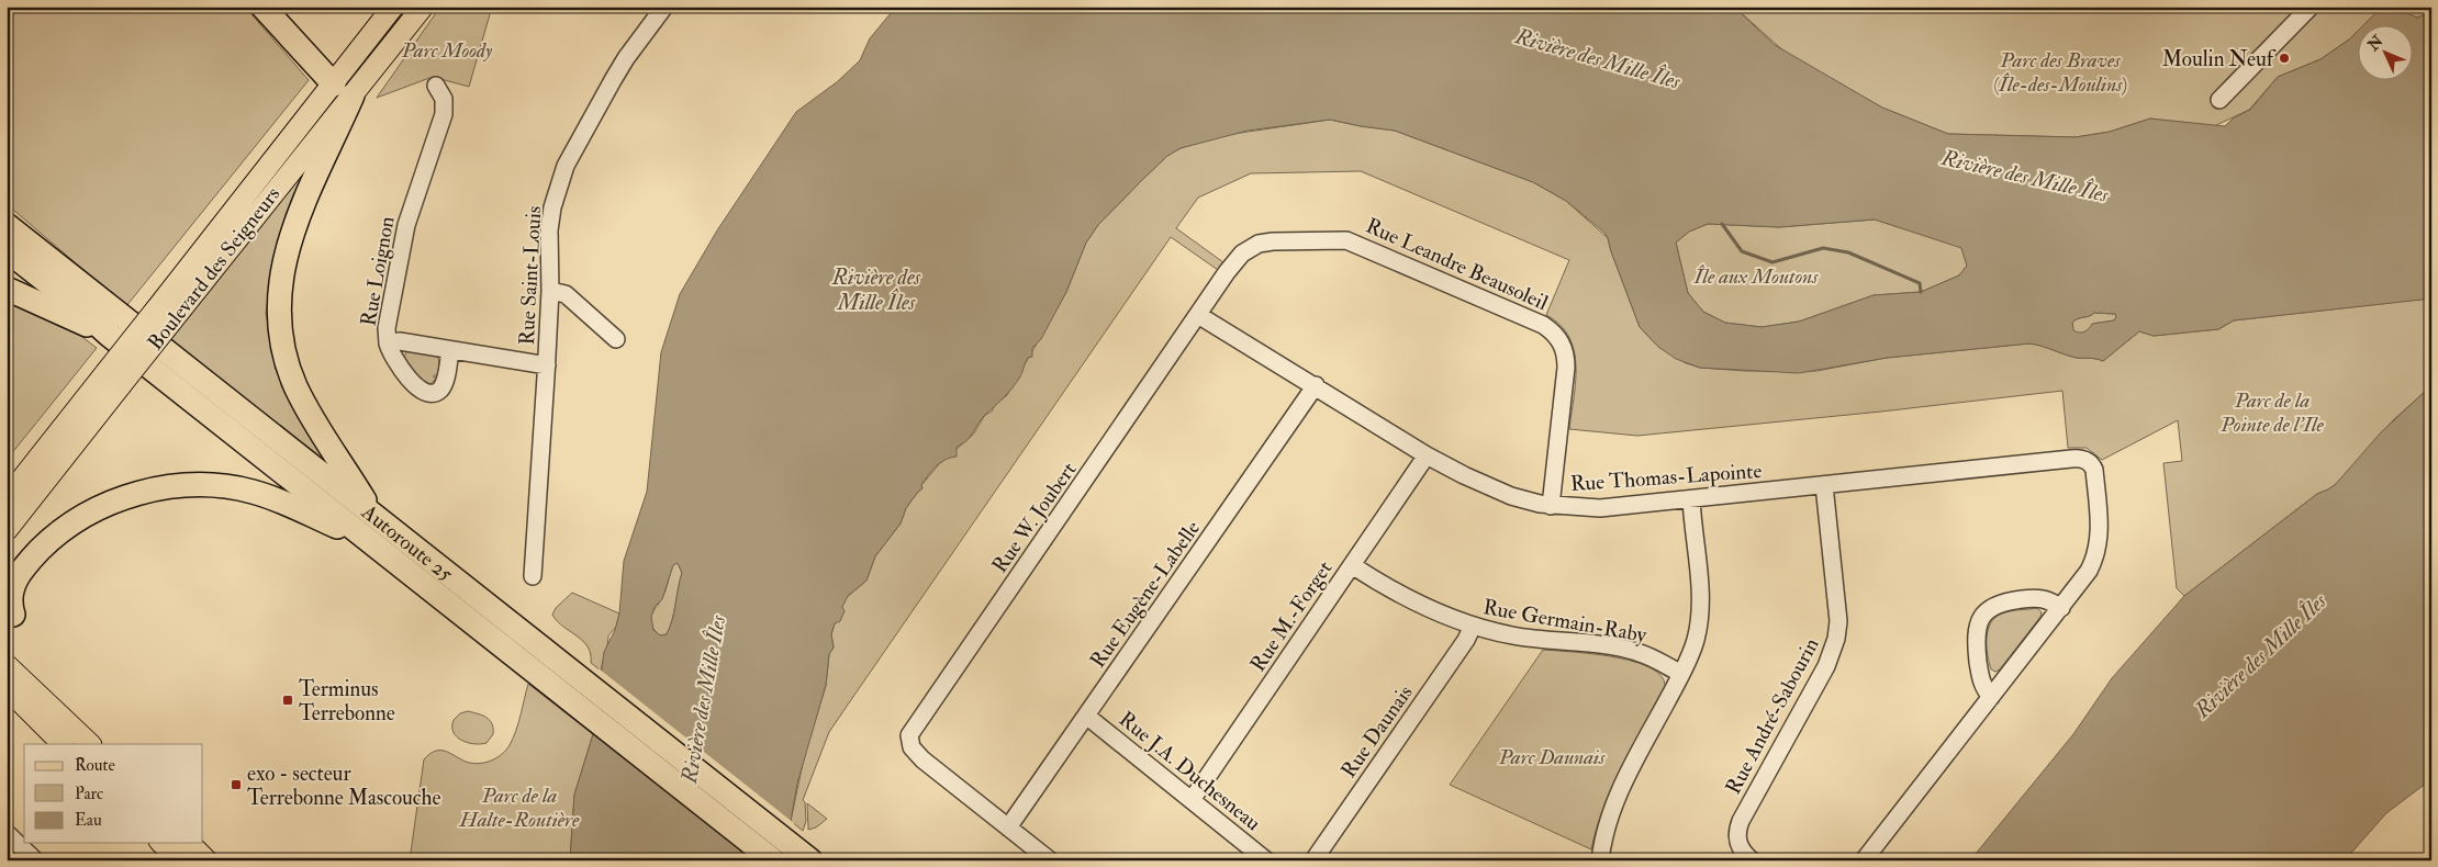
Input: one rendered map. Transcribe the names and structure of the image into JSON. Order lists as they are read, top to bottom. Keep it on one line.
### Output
{"streets":{"highway":["Autoroute 25"],"main road":["Boulevard des Seigneurs"],"street":["Rue Leandre Beausoleil","Rue Loignon","Rue Saint-Louis","Rue Thomas-Lapointe","Rue W. Joubert","Rue Eugène-Labelle","Rue M.-Forget","Rue Germain-Raby","Rue André-Sabourin","Rue Daunais","Rue J.A. Duchesneau"]},"crossings":[["Rue Leandre Beausoleil","Rue Thomas-Lapointe"],["Rue Leandre Beausoleil","Rue W. Joubert"],["Rue Loignon","Rue Saint-Louis"],["Rue Thomas-Lapointe","Rue W. Joubert"],["Rue Thomas-Lapointe","Rue Eugène-Labelle"],["Rue Thomas-Lapointe","Rue M.-Forget"],["Rue Thomas-Lapointe","Rue André-Sabourin"],["Rue W. Joubert","Rue Eugène-Labelle"],["Rue Eugène-Labelle","Rue J.A. Duchesneau"],["Rue M.-Forget","Rue Germain-Raby"],["Rue M.-Forget","Rue J.A. Duchesneau"],["Rue Germain-Raby","Rue Daunais"]],"water":["Rivière des Mille Îles"],"parks":["Parc Moody","Parc des Braves (Île-des-Moulins)","Île aux Moutons","Parc de la Pointe de l'Ile","Parc Daunais","Parc de la Halte-Routière"],"places":{"other":["Moulin Neuf"],"transit":["Terminus Terrebonne","exo - secteur Terrebonne Mascouche"]},"legend":["Route","Parc","Eau"],"north":"top left"}
